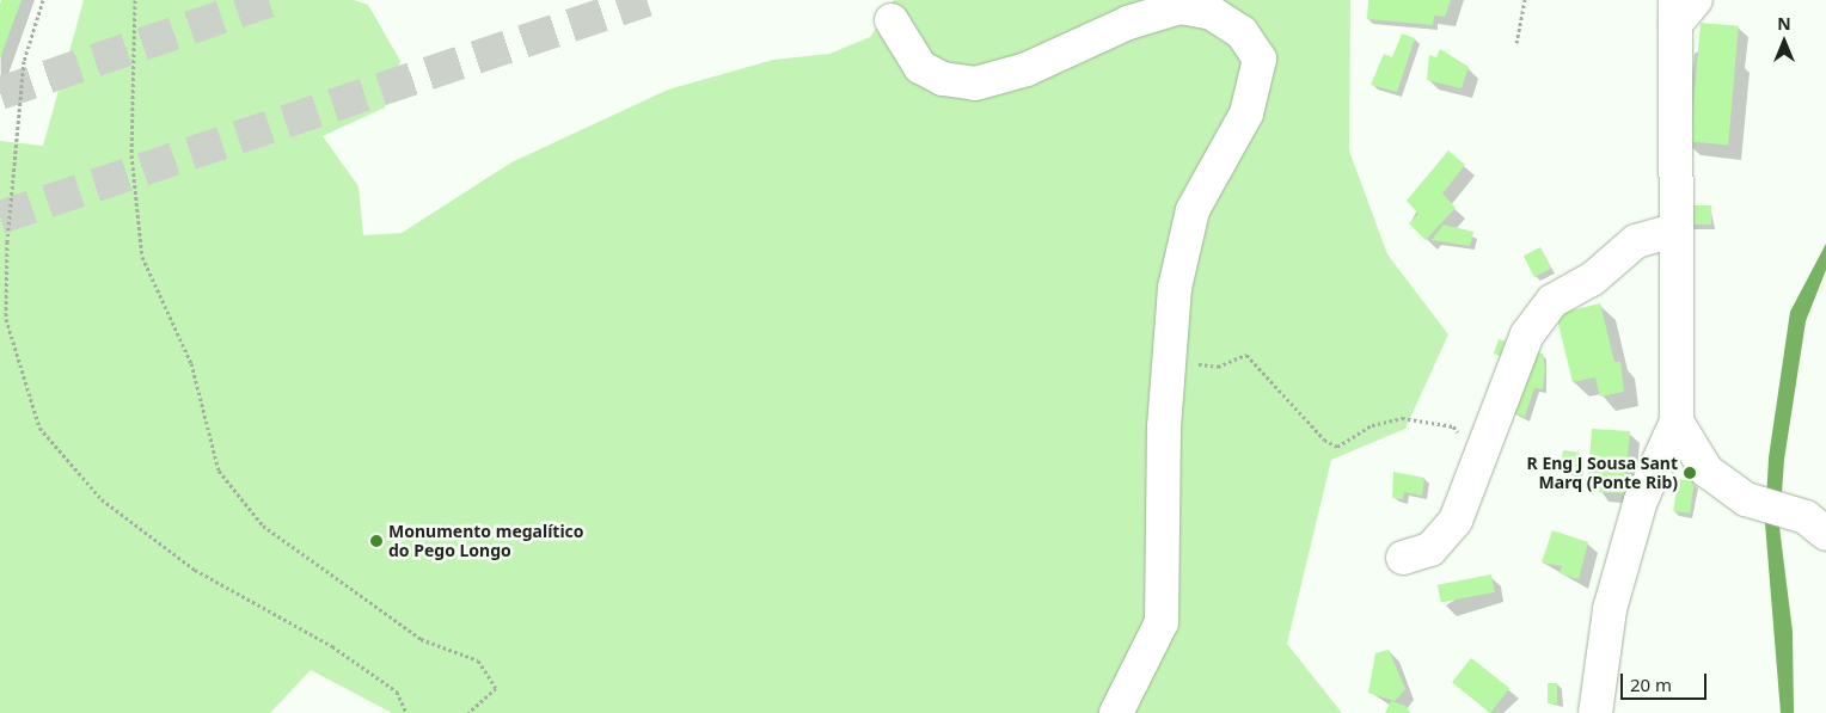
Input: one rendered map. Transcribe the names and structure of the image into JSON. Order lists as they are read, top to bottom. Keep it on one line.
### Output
{"places":["R Eng J Sousa Sant Marq (Ponte Rib)","Monumento megalítico do Pego Longo"],"scale_bar":"20 m","north":"top"}
